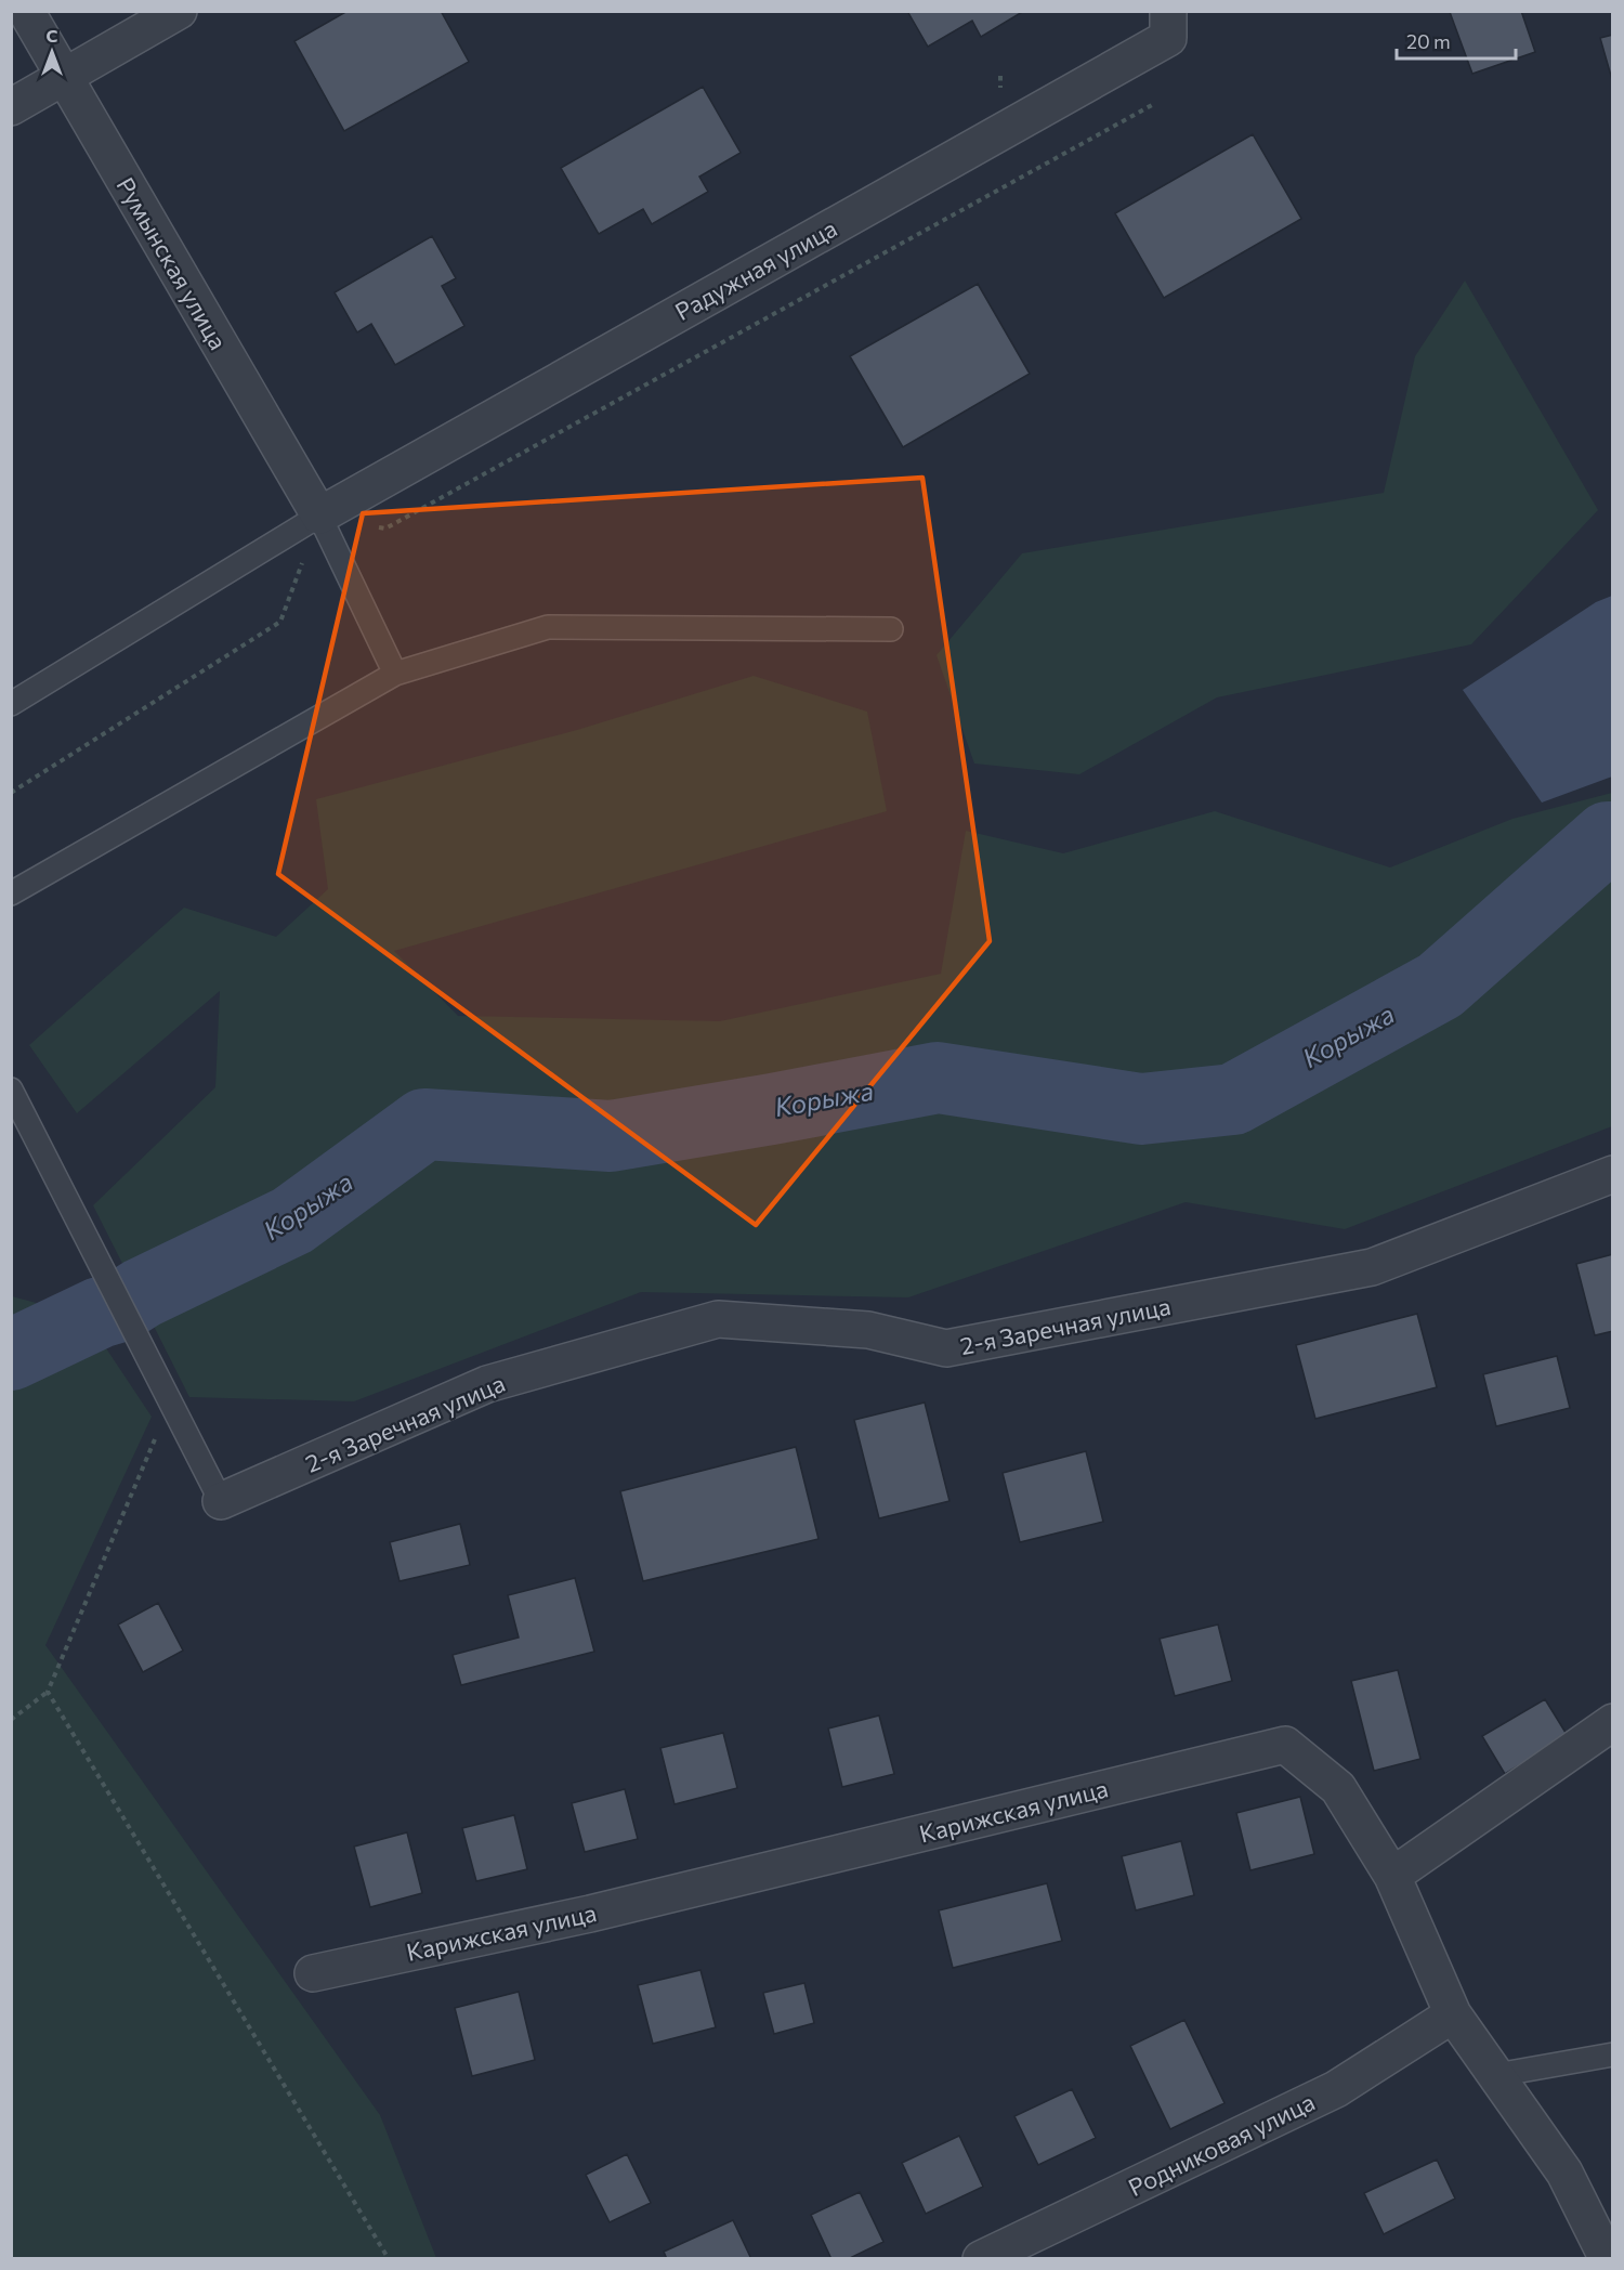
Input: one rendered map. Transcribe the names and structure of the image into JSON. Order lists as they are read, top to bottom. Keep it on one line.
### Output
{"streets":{"street":["Румынская улица","Радужная улица","2-я Заречная улица","Карижская улица","Родниковая улица"]},"crossings":[["Румынская улица","Радужная улица"]],"water":["Корыжа"],"scale_bar":"20 m","north":"top"}
